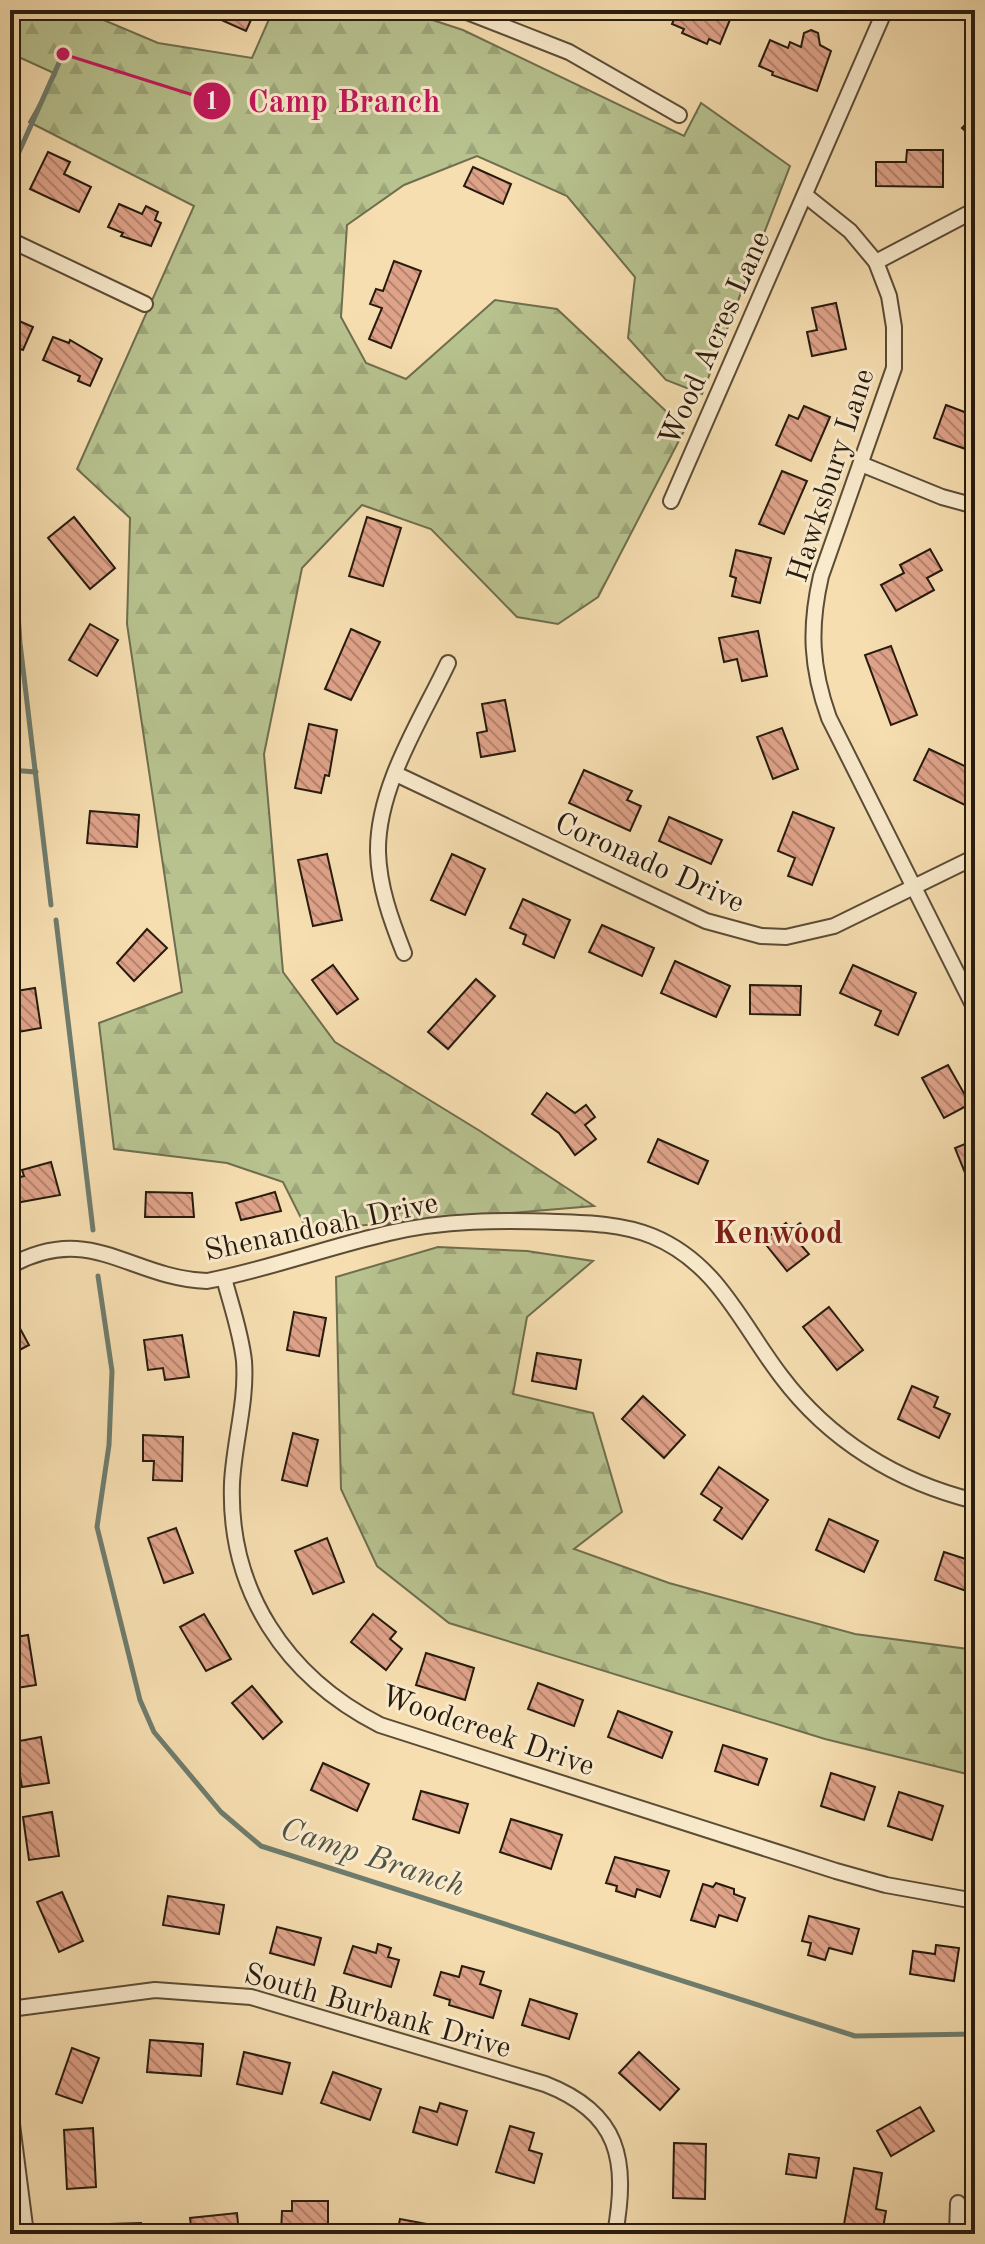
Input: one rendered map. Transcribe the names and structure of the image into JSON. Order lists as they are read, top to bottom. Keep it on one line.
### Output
{"streets":{"street":["Wood Acres Lane","Hawksbury Lane","Coronado Drive","Shenandoah Drive","Woodcreek Drive","South Burbank Drive"]},"crossings":[["Wood Acres Lane","Hawksbury Lane"],["Hawksbury Lane","Coronado Drive"],["Shenandoah Drive","Woodcreek Drive"]],"districts":["Kenwood"],"water":["Camp Branch"],"places":["Camp Branch"]}
